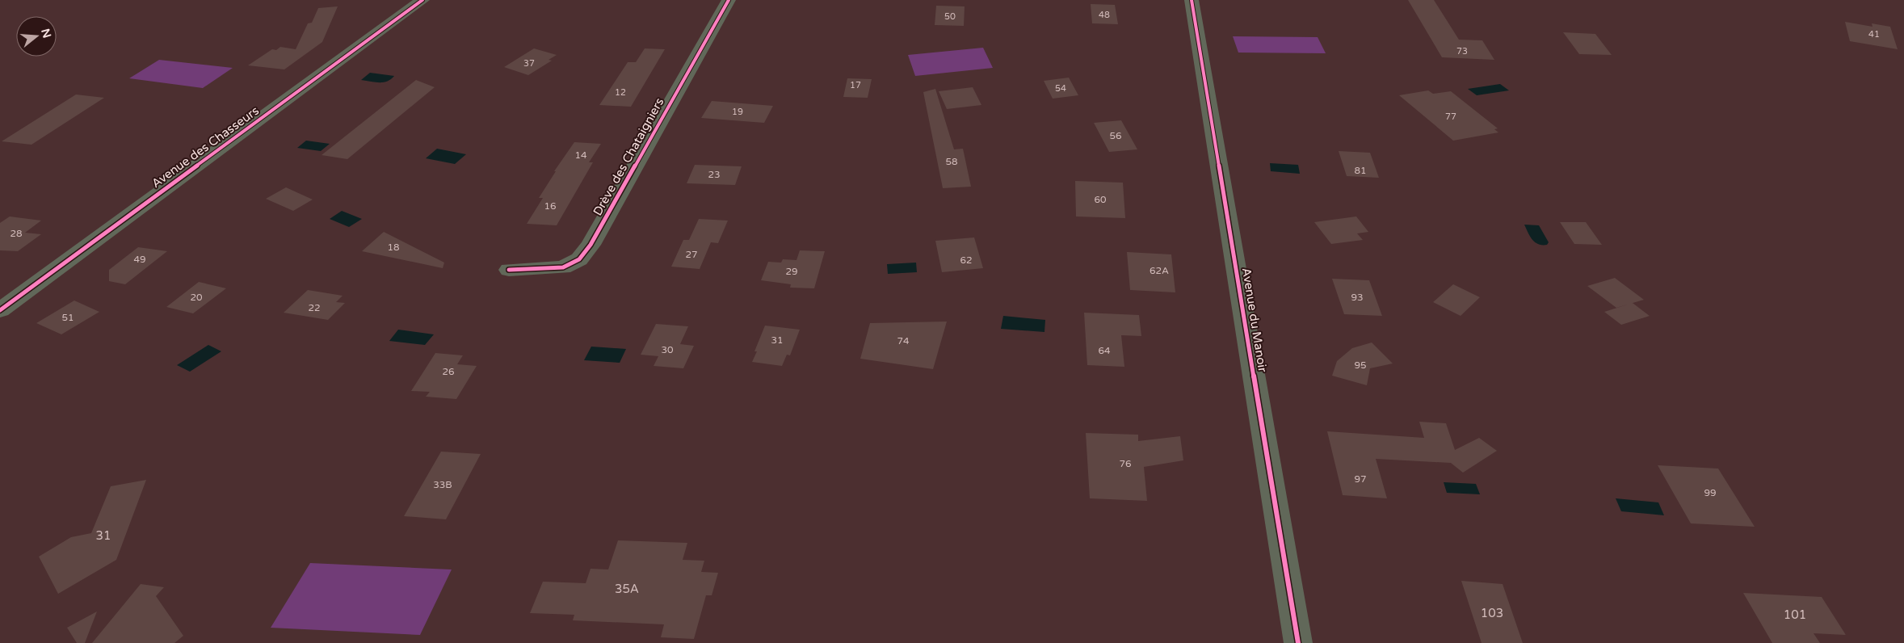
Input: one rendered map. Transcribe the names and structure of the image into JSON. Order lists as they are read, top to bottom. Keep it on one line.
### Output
{"streets":{"street":["Avenue des Chasseurs","Drève des Chataigniers","Avenue du Manoir"]},"house_numbers":["48","50","41","73","37","17","54","12","19","77","56","14","58","81","23","60","16","28","18","27","49","62","62A","29","20","93","22","51","31","74","30","64","95","26","76","97","33B","99","31","35A","103","101"],"north":"right"}
